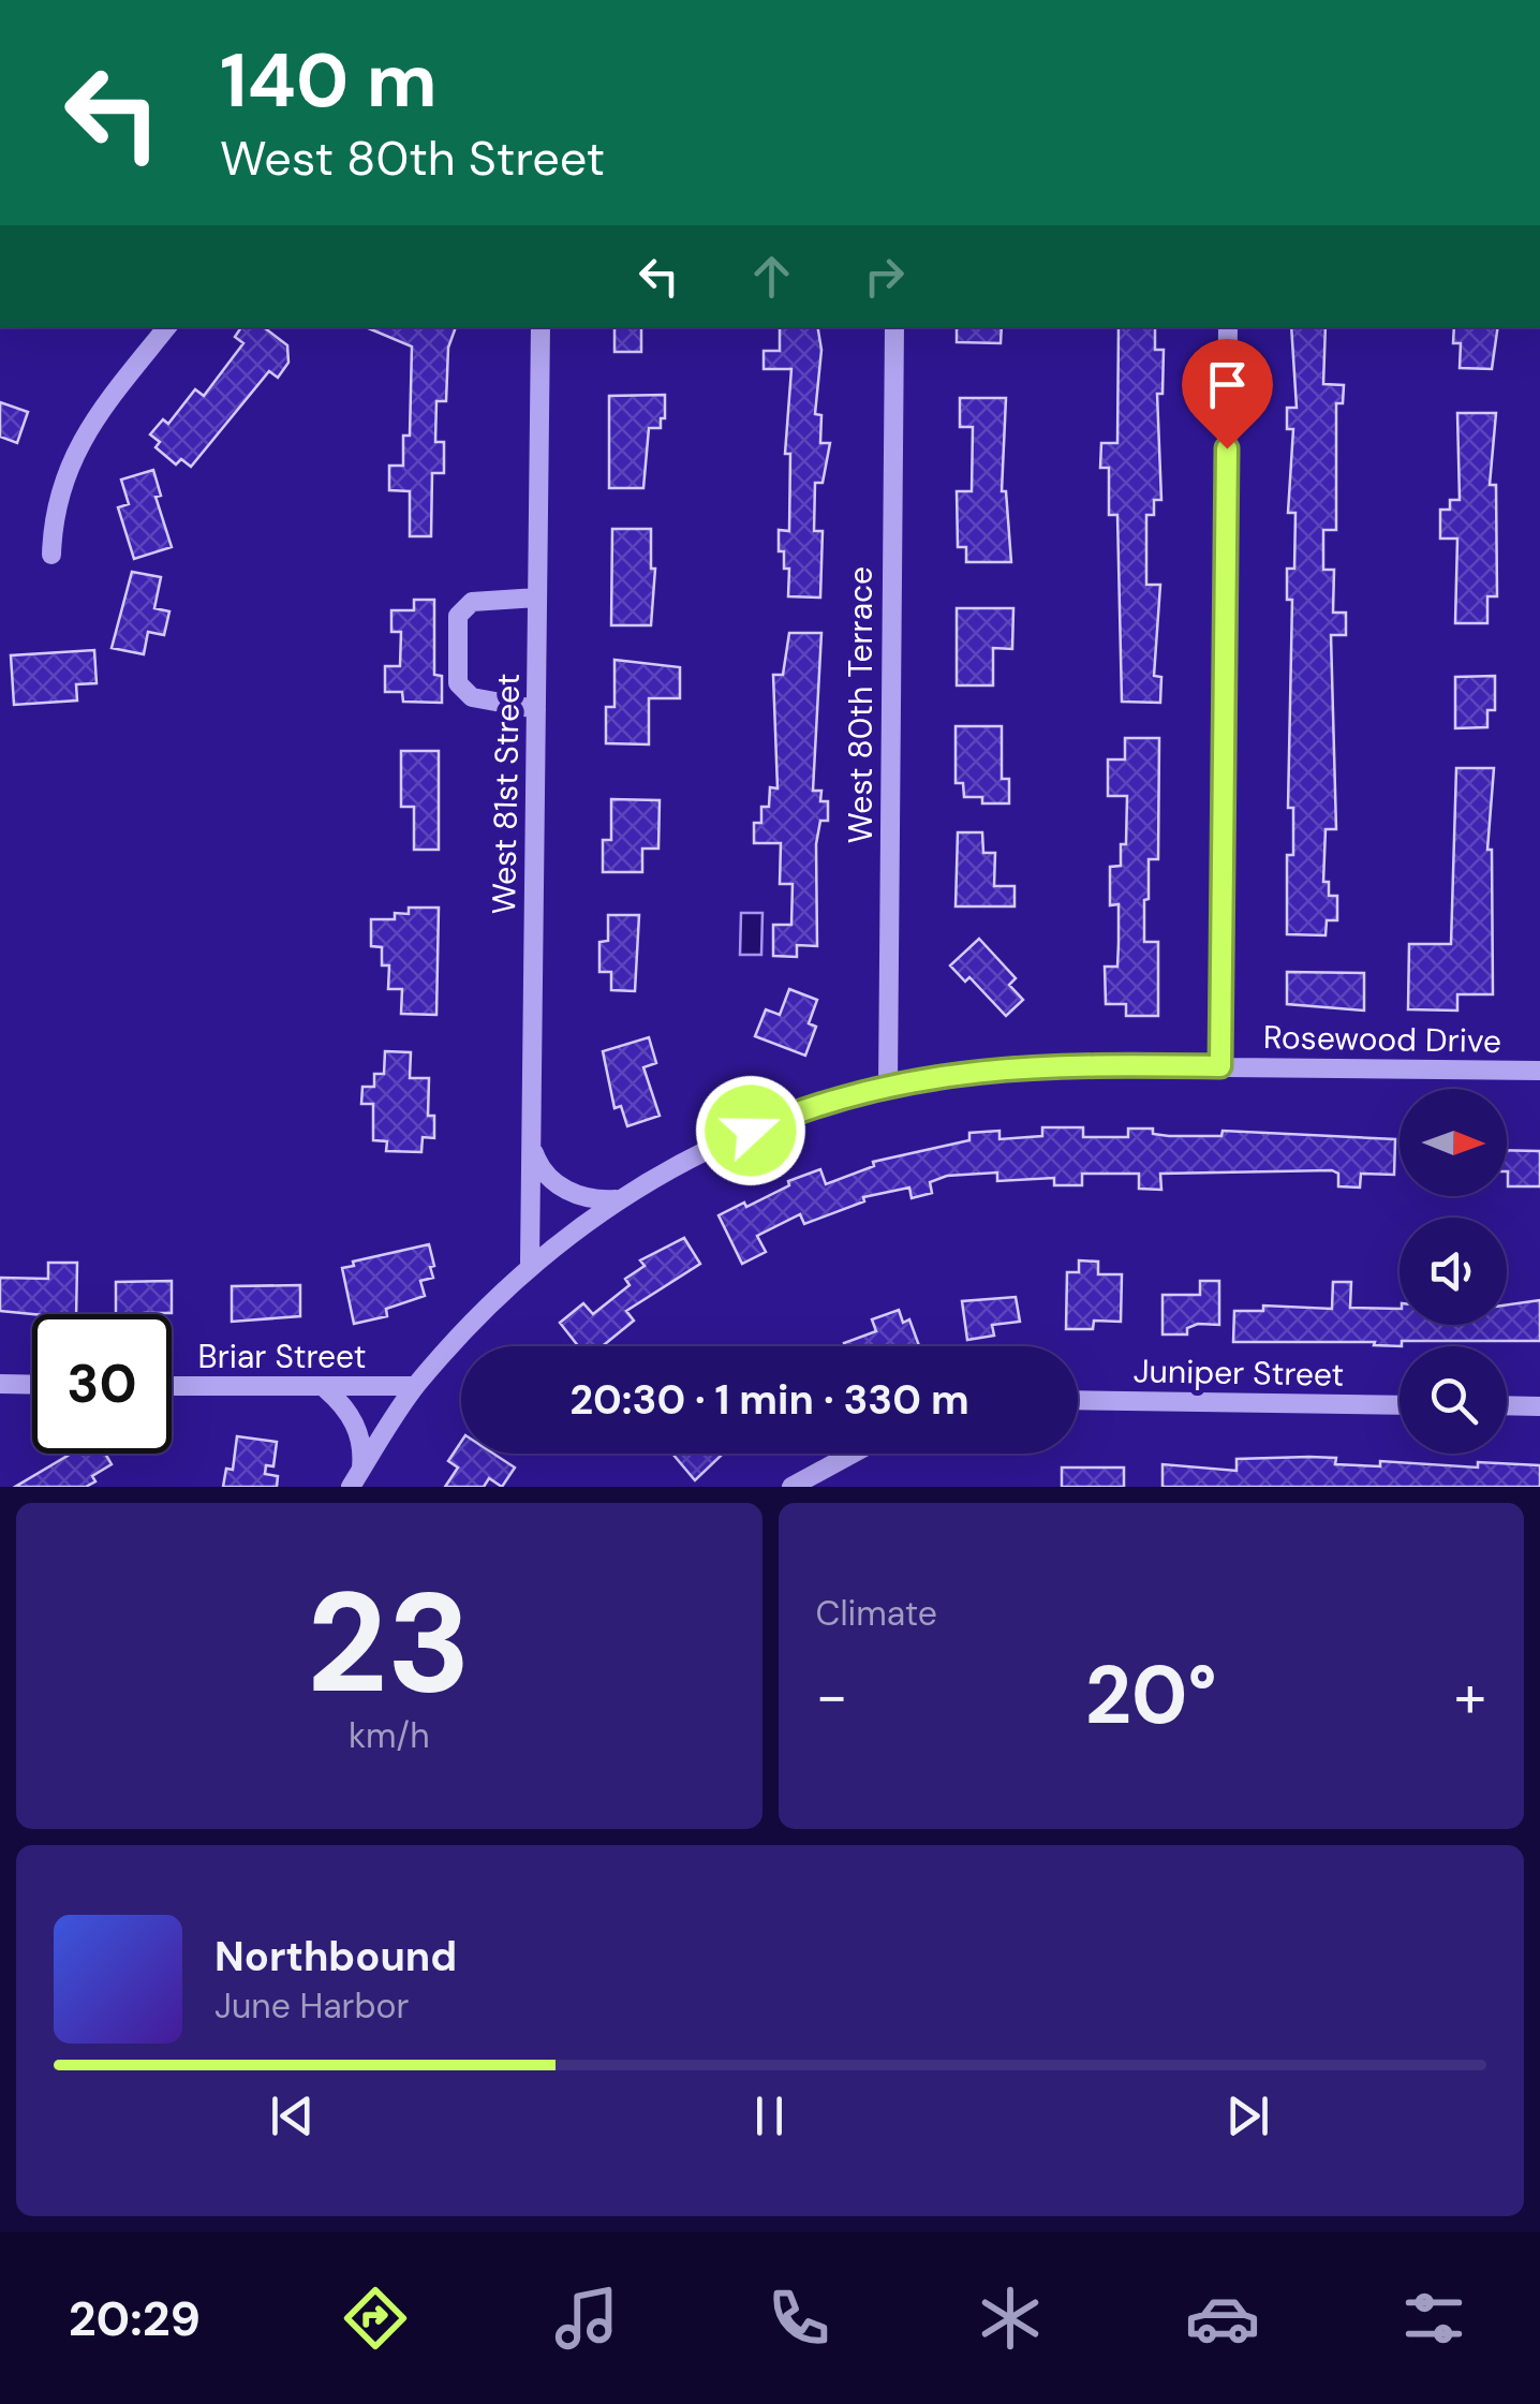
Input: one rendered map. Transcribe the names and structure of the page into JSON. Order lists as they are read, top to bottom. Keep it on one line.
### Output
{"streets":{"street":["West 80th Terrace","West 81st Street","Rosewood Drive","Briar Street","Juniper Street"]},"crossings":[["West 80th Terrace","Rosewood Drive"],["West 81st Street","Rosewood Drive"],["Rosewood Drive","Briar Street"]],"north":"right","page":{"turn":["140 m","West 80th Street"],"limit":"30","trip":"20:30 · 1 min · 330 m","tile":[["23","km/h"],"Climate"],"heat":["−","20°","+"],"song":["Northbound","June Harbor"],"tabs":"20:29"}}
